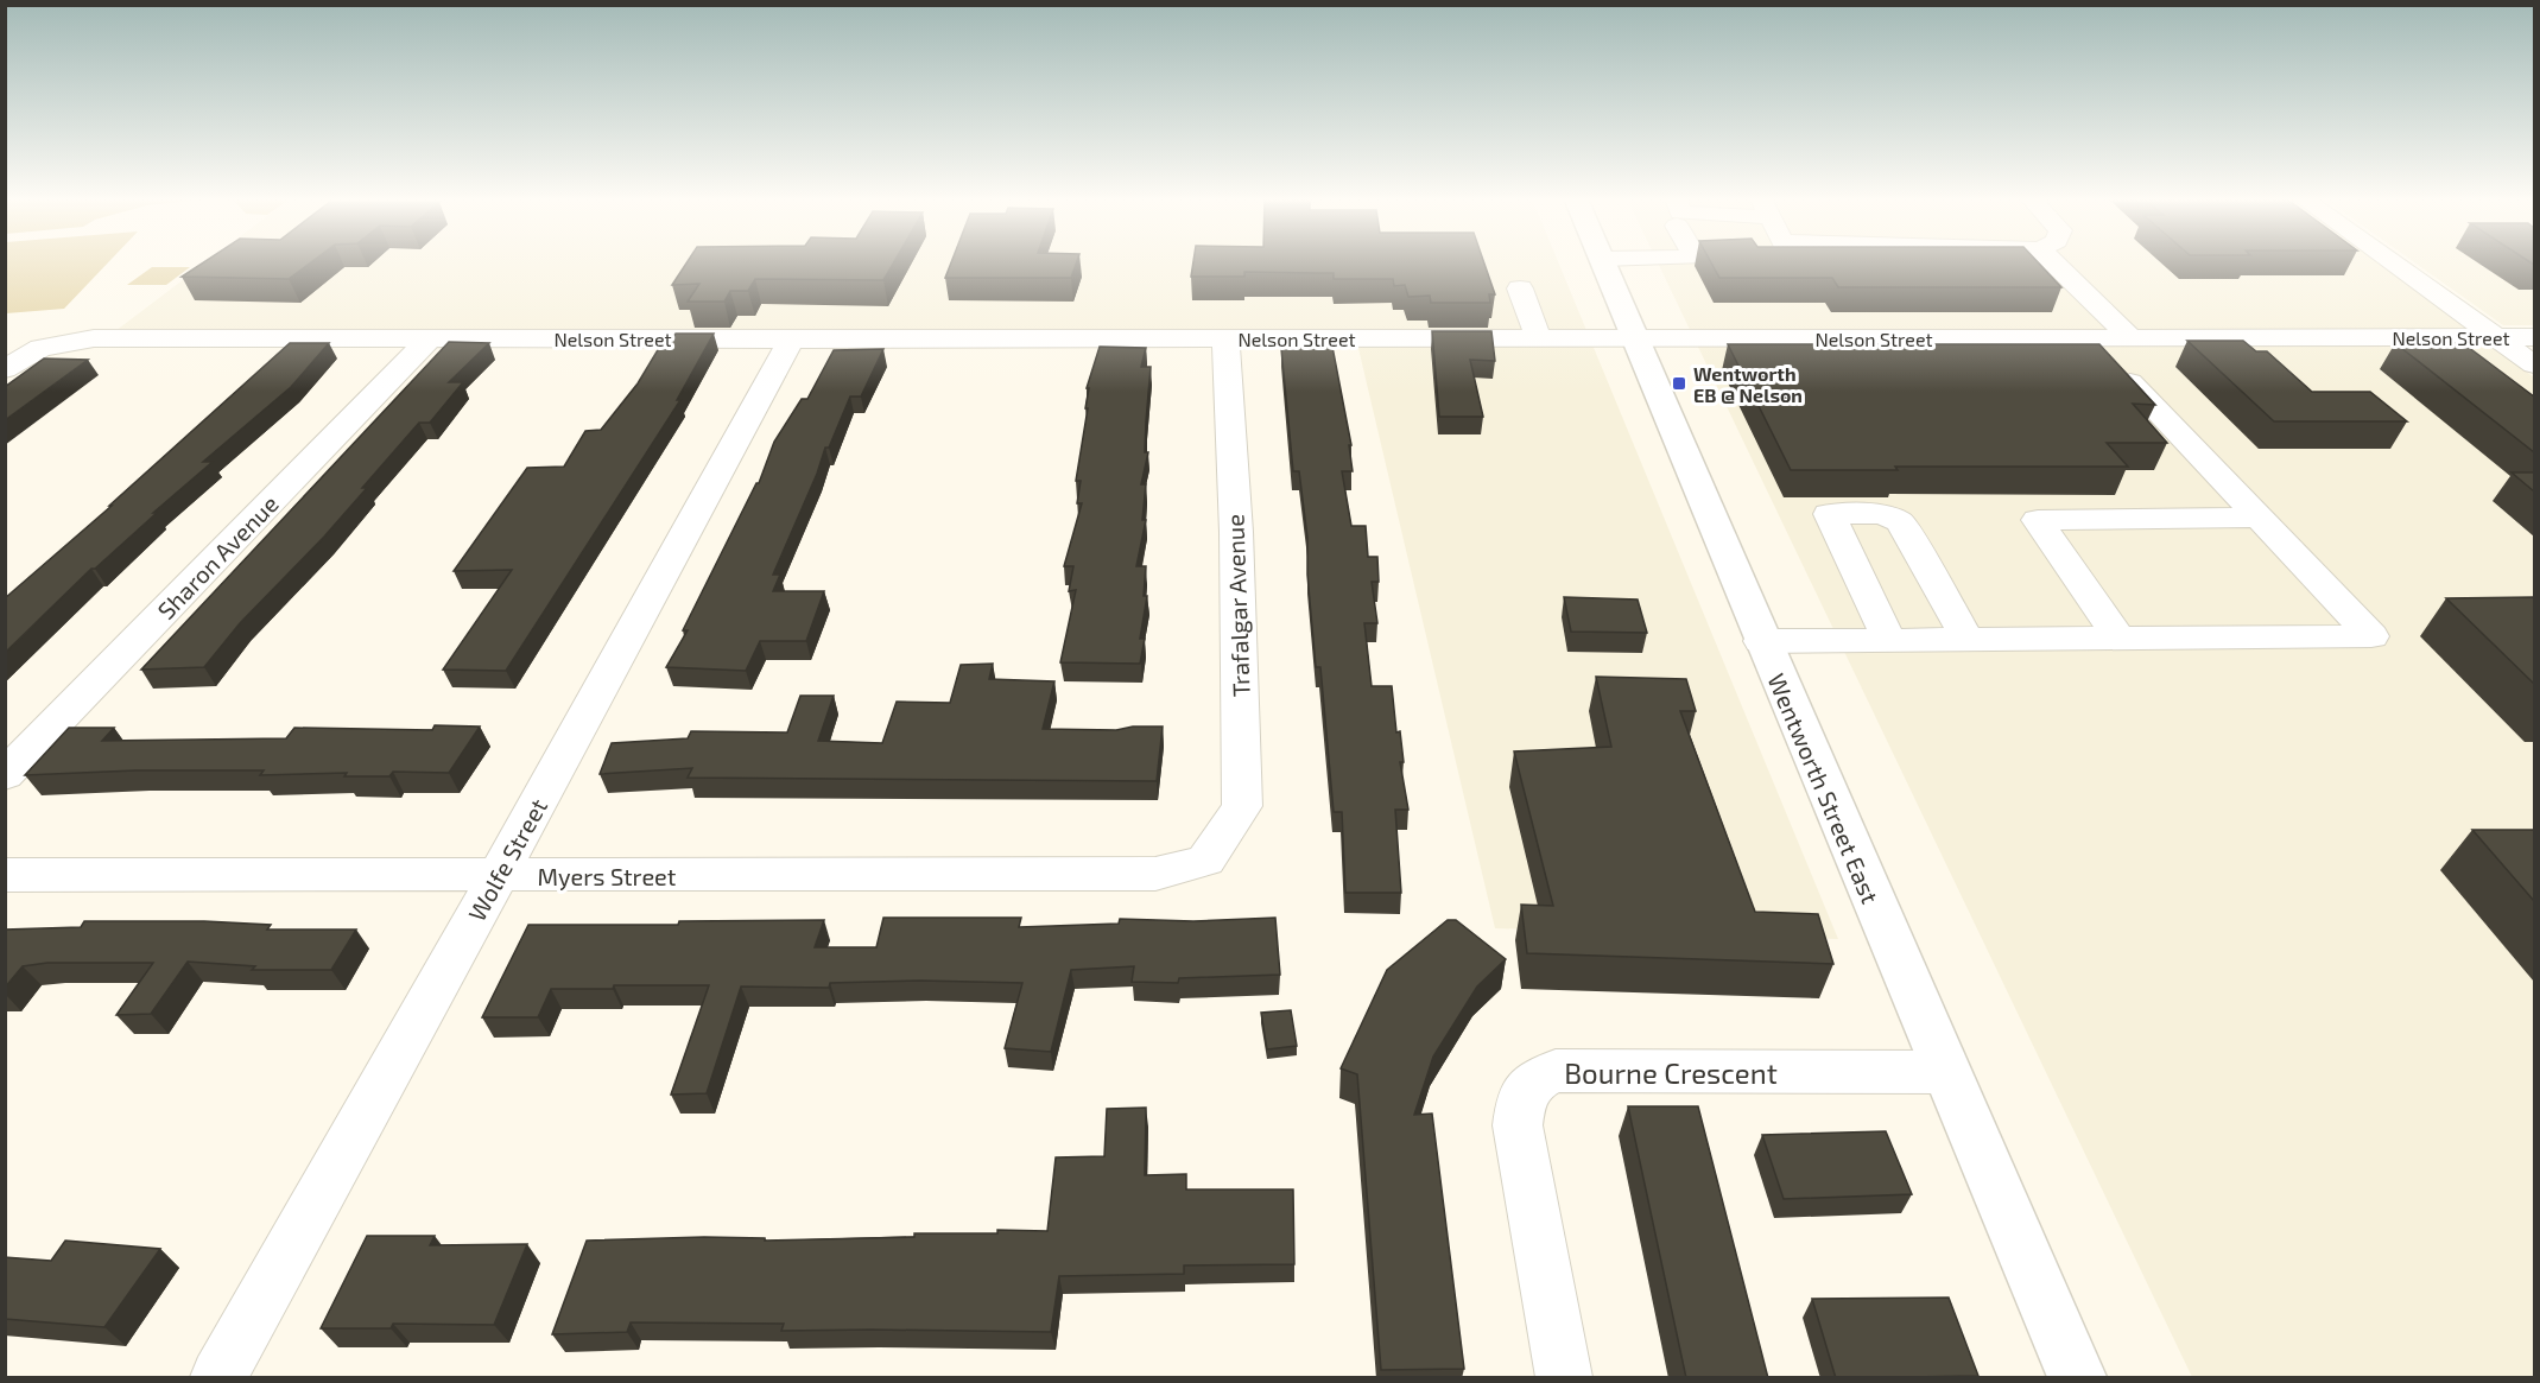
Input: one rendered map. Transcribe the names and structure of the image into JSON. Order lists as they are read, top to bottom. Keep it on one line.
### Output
{"streets":{"main road":["Wentworth Street East"],"street":["Nelson Street","Sharon Avenue","Trafalgar Avenue","Wolfe Street","Myers Street","Bourne Crescent"]},"crossings":[["Nelson Street","Sharon Avenue"],["Nelson Street","Trafalgar Avenue"],["Nelson Street","Wentworth Street East"],["Nelson Street","Wolfe Street"],["Trafalgar Avenue","Myers Street"],["Wentworth Street East","Bourne Crescent"],["Wolfe Street","Myers Street"]],"places":{"transit":["Wentworth EB @ Nelson"]}}
